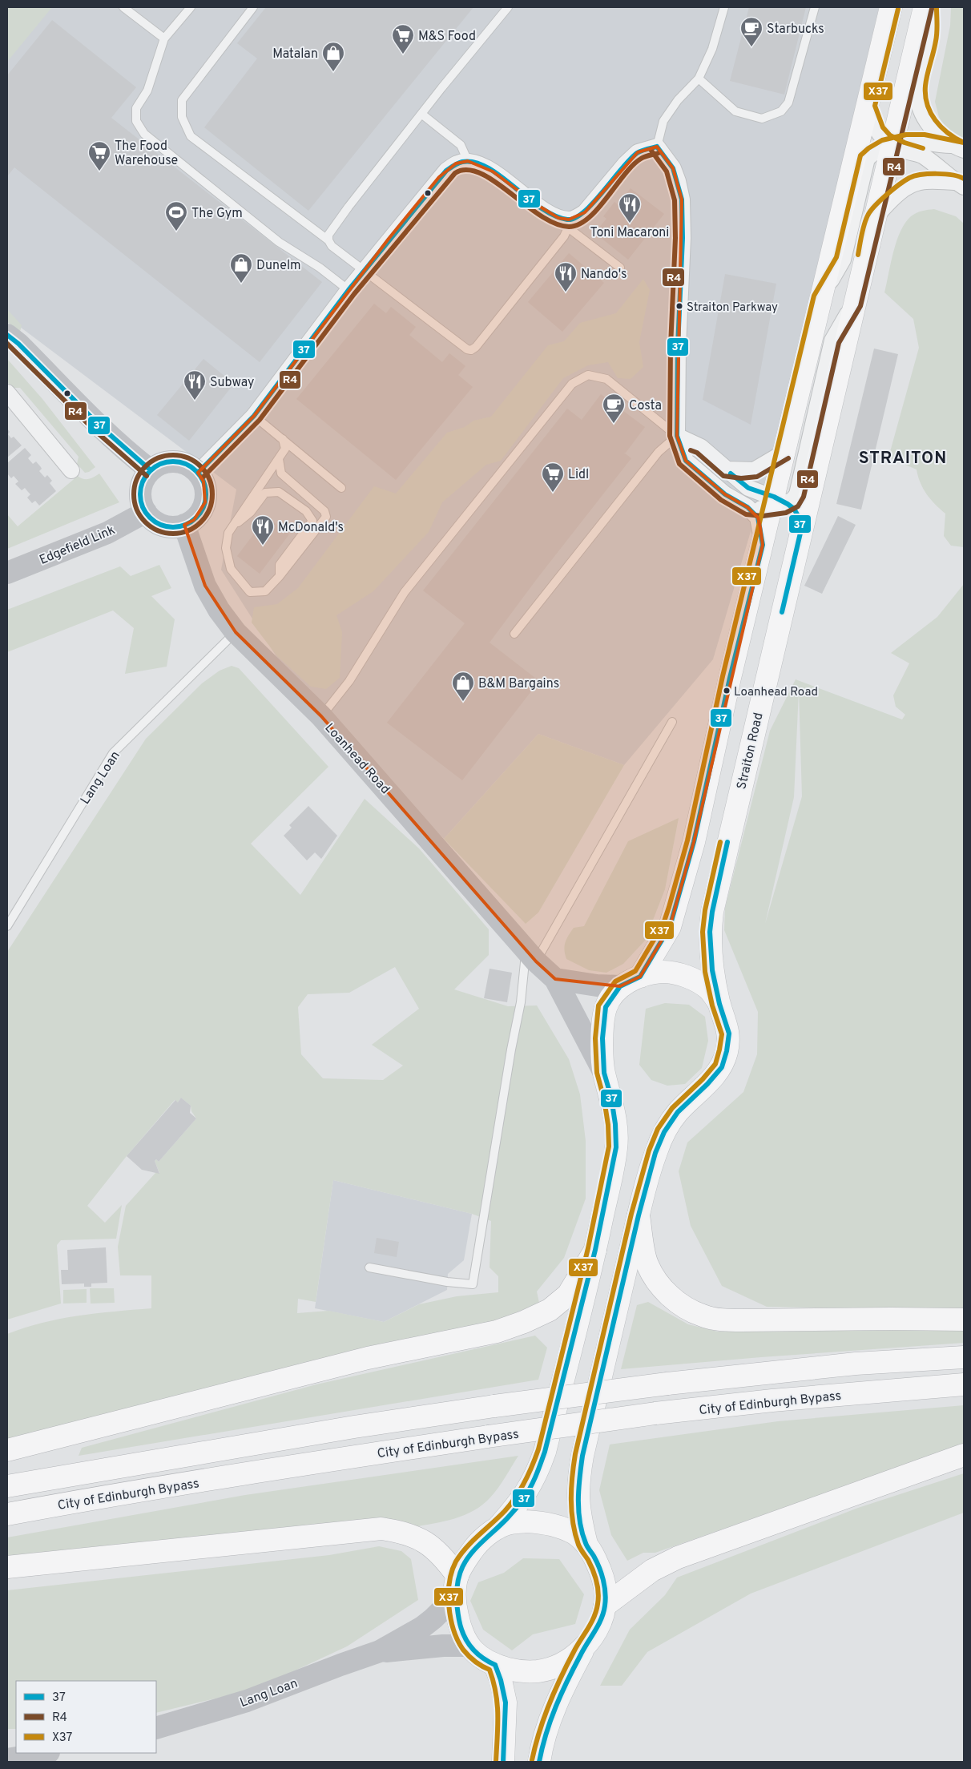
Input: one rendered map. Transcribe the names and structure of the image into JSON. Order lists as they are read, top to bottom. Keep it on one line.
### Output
{"streets":{"main road":["Edgefield Link","Straiton Road","Loanhead Road","Lang Loan","City of Edinburgh Bypass"]},"crossings":[["Edgefield Link","Loanhead Road"],["Straiton Road","Loanhead Road"],["Loanhead Road","Lang Loan"]],"districts":["STRAITON"],"places":{"cafe":["Starbucks","Costa"],"supermarket":["M&S Food","The Food Warehouse","Lidl"],"shop":["Matalan","Dunelm","B&M Bargains"],"restaurant":["Toni Macaroni","Nando's","Subway","McDonald's"],"sports":["The Gym"],"other":["Straiton Parkway","Loanhead Road"]},"lines":["transit line X37","transit line R4","transit line 37"],"legend":["37","R4","X37"]}
